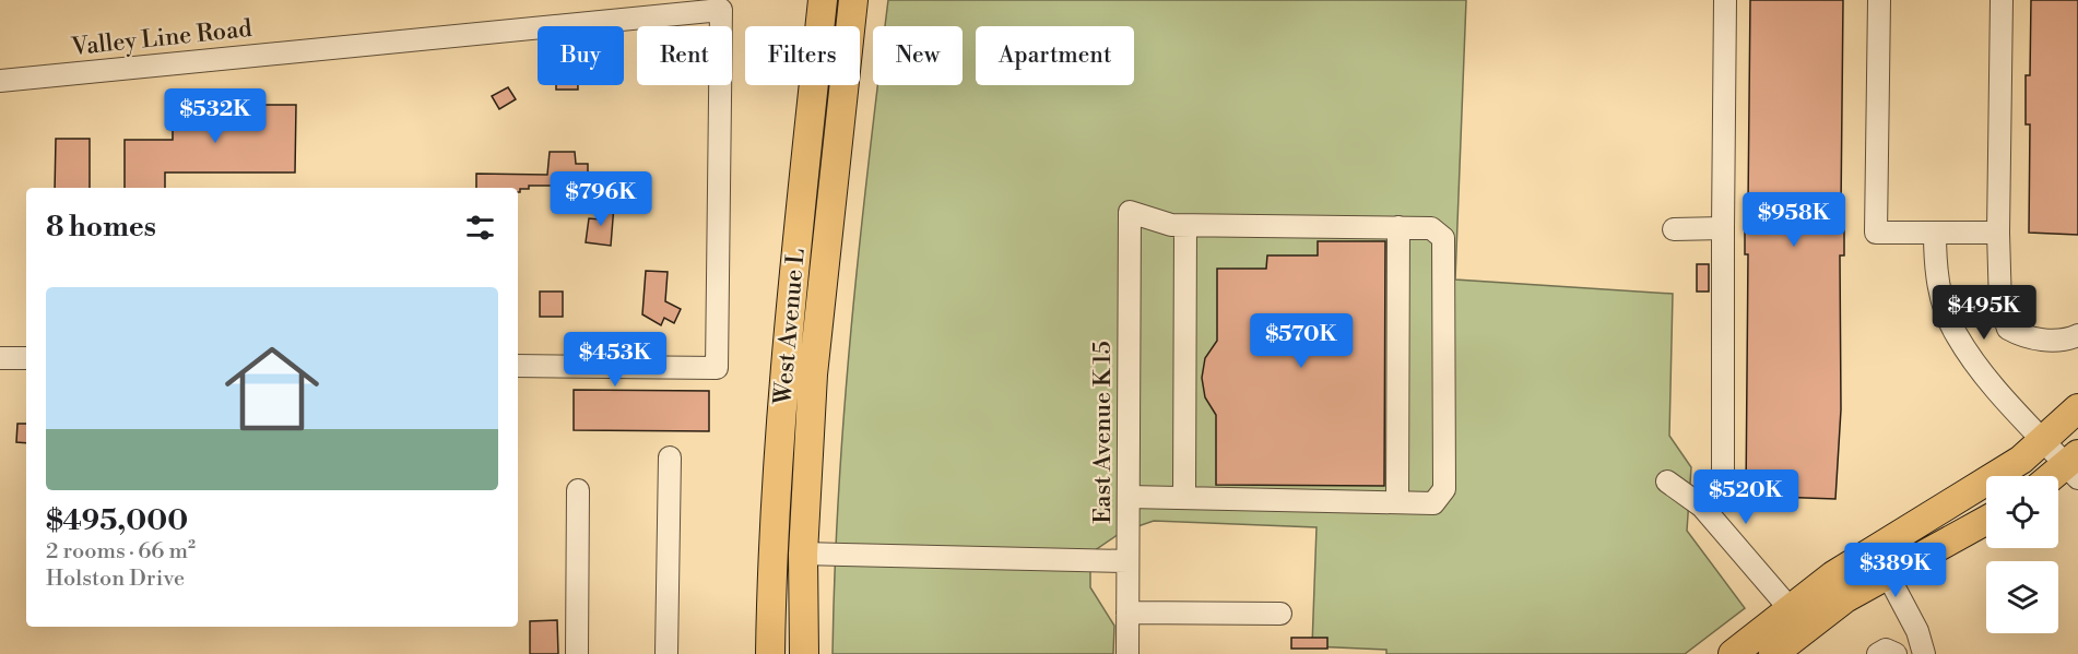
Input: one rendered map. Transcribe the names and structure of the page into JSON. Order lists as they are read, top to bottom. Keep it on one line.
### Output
{"streets":{"main road":["West Avenue L"],"street":["Valley Line Road","East Avenue K 15"]},"page":{"chip":["Buy","Rent","Filters","New","Apartment"],"price":["$532K","$796K","$958K","$495K","$570K","$453K","$520K","$389K"],"heading":"8 homes","list":[{"name":"$495,000","note":"2 rooms · 66 m² · Holston Drive"}]}}
